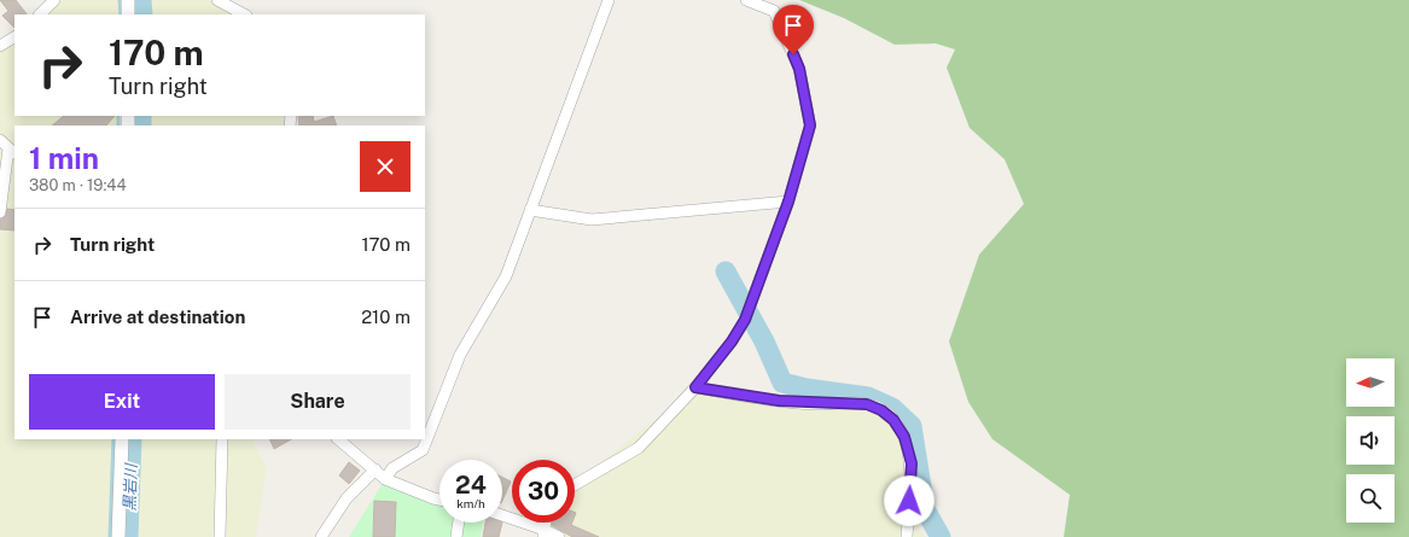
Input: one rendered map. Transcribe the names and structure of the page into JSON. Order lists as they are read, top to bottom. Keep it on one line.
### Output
{"water":["黒岩川"],"north":"left","page":{"turn":["170 m","Turn right"],"heading":["1 min","380 m · 19:44"],"list":[{"name":"Turn right","value":"170 m"},{"name":"Arrive at destination","value":"210 m"}],"buttons":["Exit","Share"],"speed":"24 km/h","limit":"30"}}
